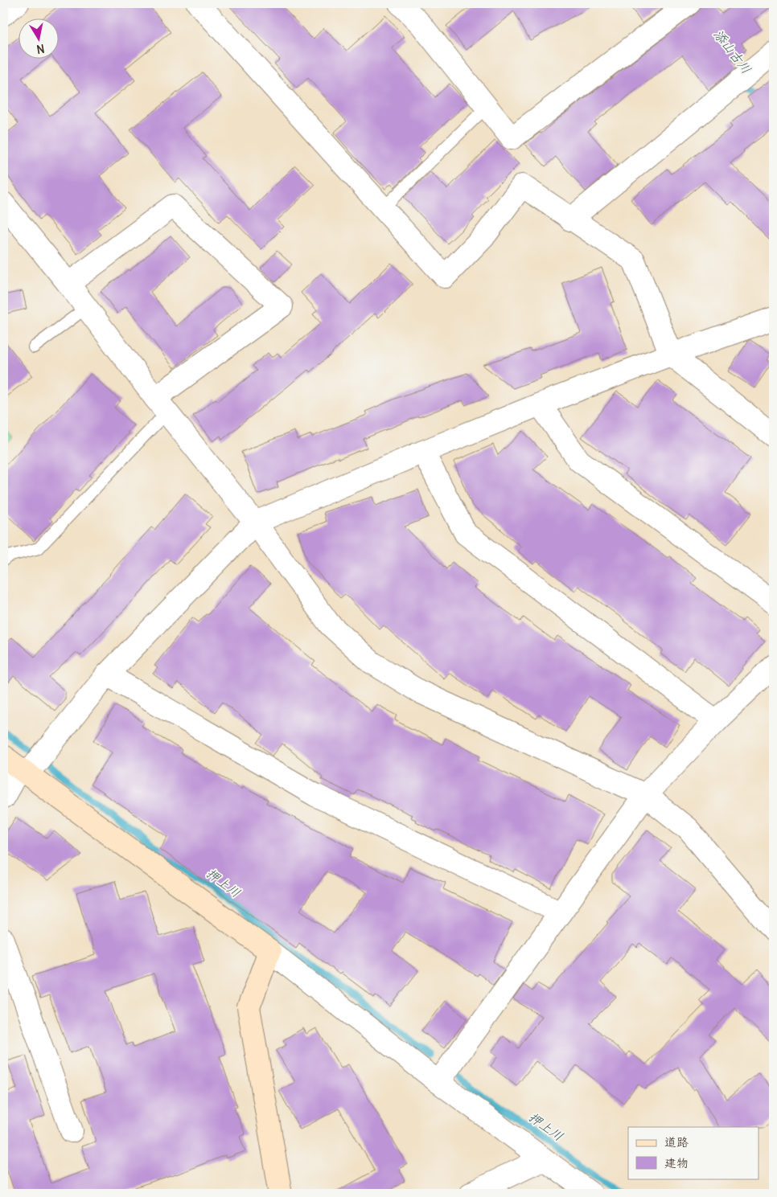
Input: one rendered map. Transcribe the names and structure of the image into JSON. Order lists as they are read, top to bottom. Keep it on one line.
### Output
{"water":["添山古川","押上川"],"legend":["道路","建物"],"north":"bottom"}
